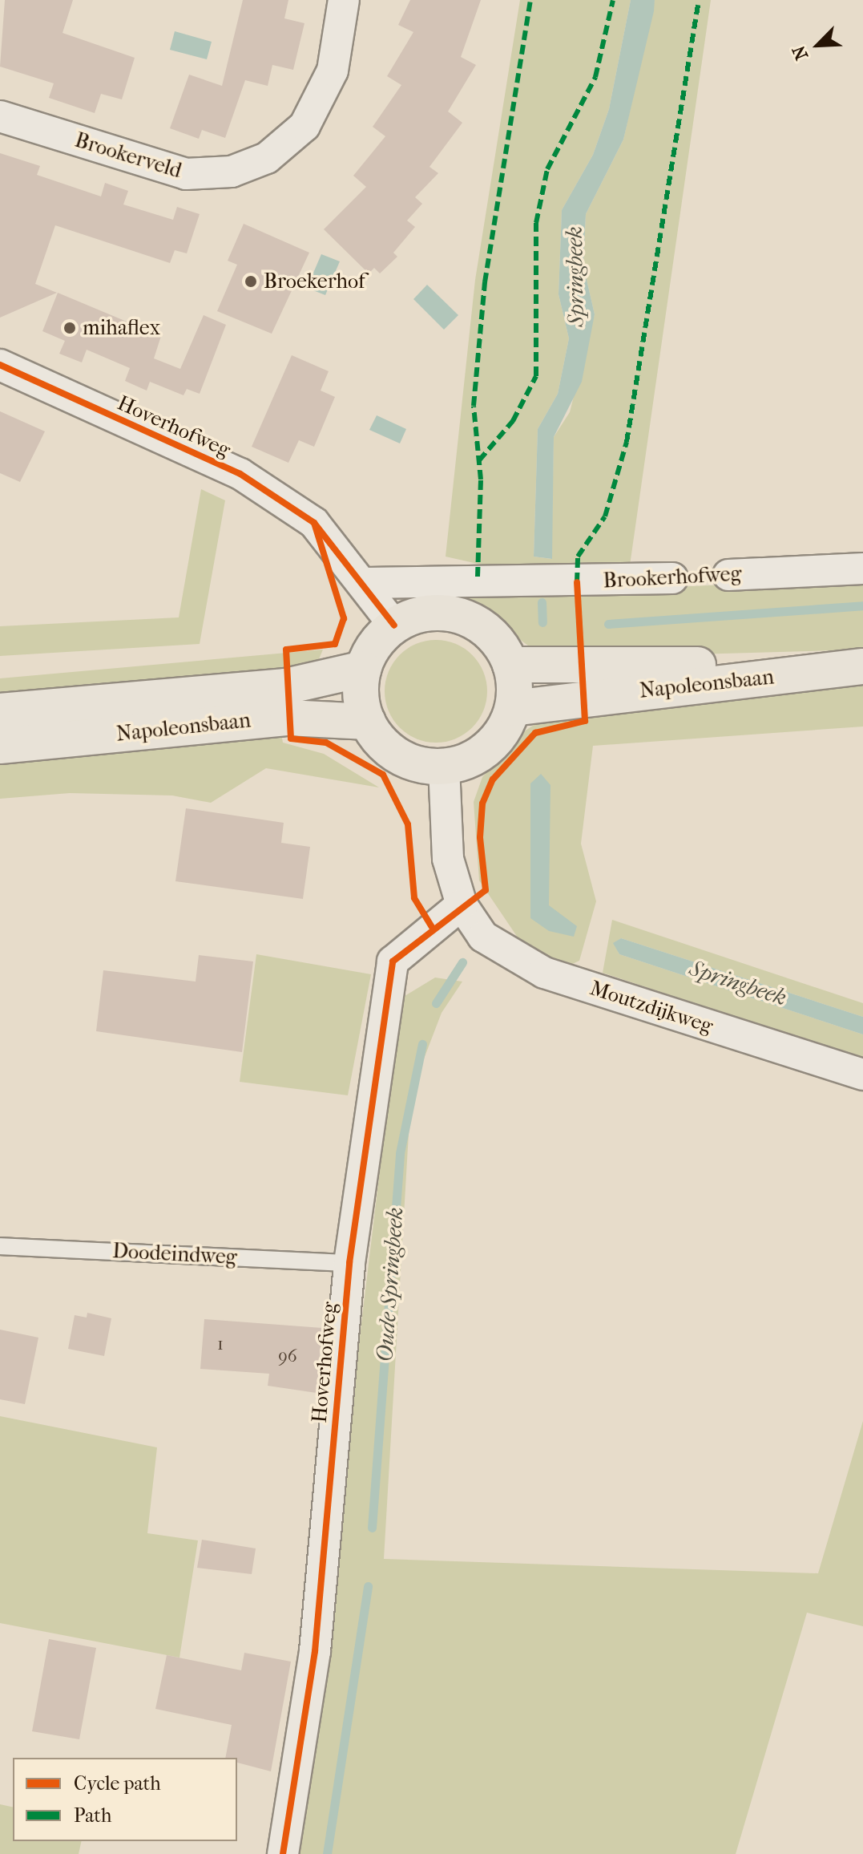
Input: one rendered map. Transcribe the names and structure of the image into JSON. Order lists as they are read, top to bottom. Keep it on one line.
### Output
{"streets":{"main road":["Napoleonsbaan"],"street":["Brookerveld","Hoverhofweg","Brookerhofweg","Moutzdijkweg"],"lane":["Doodeindweg"]},"crossings":[["Hoverhofweg","Brookerhofweg"],["Hoverhofweg","Napoleonsbaan"],["Hoverhofweg","Moutzdijkweg"],["Hoverhofweg","Doodeindweg"]],"water":["Springbeek","Oude Springbeek"],"places":["Broekerhof","mihaflex"],"house_numbers":["1","96"],"legend":["Cycle path","Path"],"north":"bottom left"}
